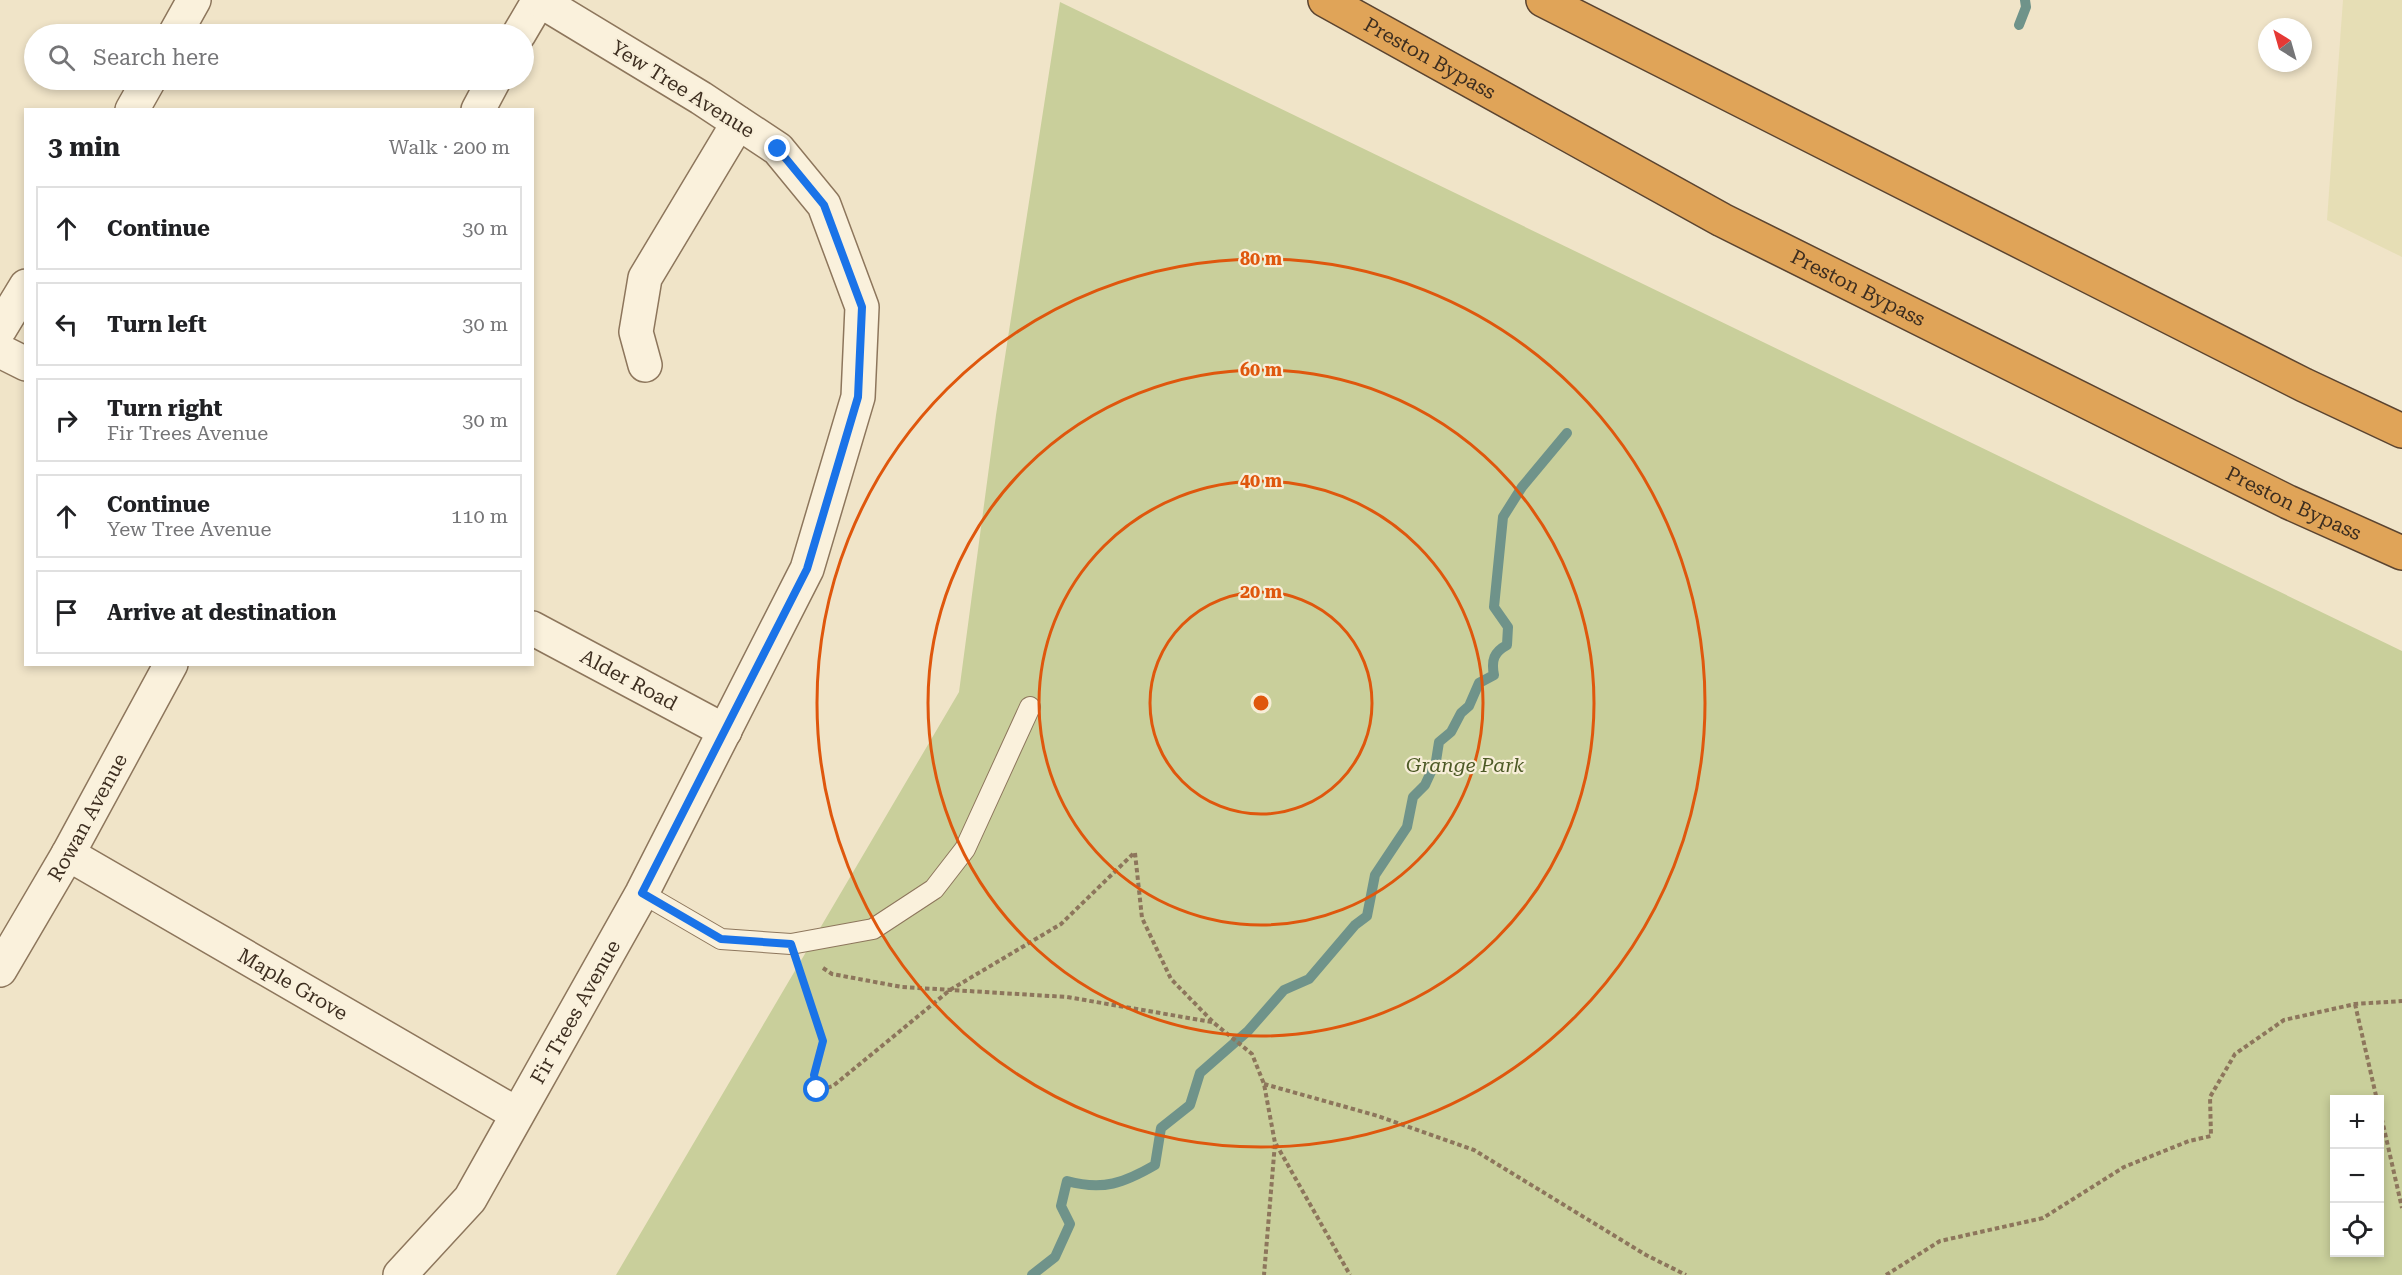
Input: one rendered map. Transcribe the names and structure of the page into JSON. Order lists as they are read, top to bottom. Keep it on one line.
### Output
{"streets":{"highway":["Preston Bypass"],"street":["Yew Tree Avenue","Alder Road","Rowan Avenue","Maple Grove","Fir Trees Avenue"]},"crossings":[["Yew Tree Avenue","Alder Road"],["Yew Tree Avenue","Fir Trees Avenue"],["Alder Road","Fir Trees Avenue"],["Rowan Avenue","Maple Grove"],["Maple Grove","Fir Trees Avenue"]],"parks":["Grange Park"],"north":"top left","page":{"search":"Search here","heading":["3 min","Walk · 200 m"],"list":[["Continue","30 m"],["Turn left","30 m"],["Turn right","Fir Trees Avenue","30 m"],["Continue","Yew Tree Avenue","110 m"],"Arrive at destination"],"map_buttons":["+","−"]},"rings":["80 m","60 m","40 m","20 m"]}
